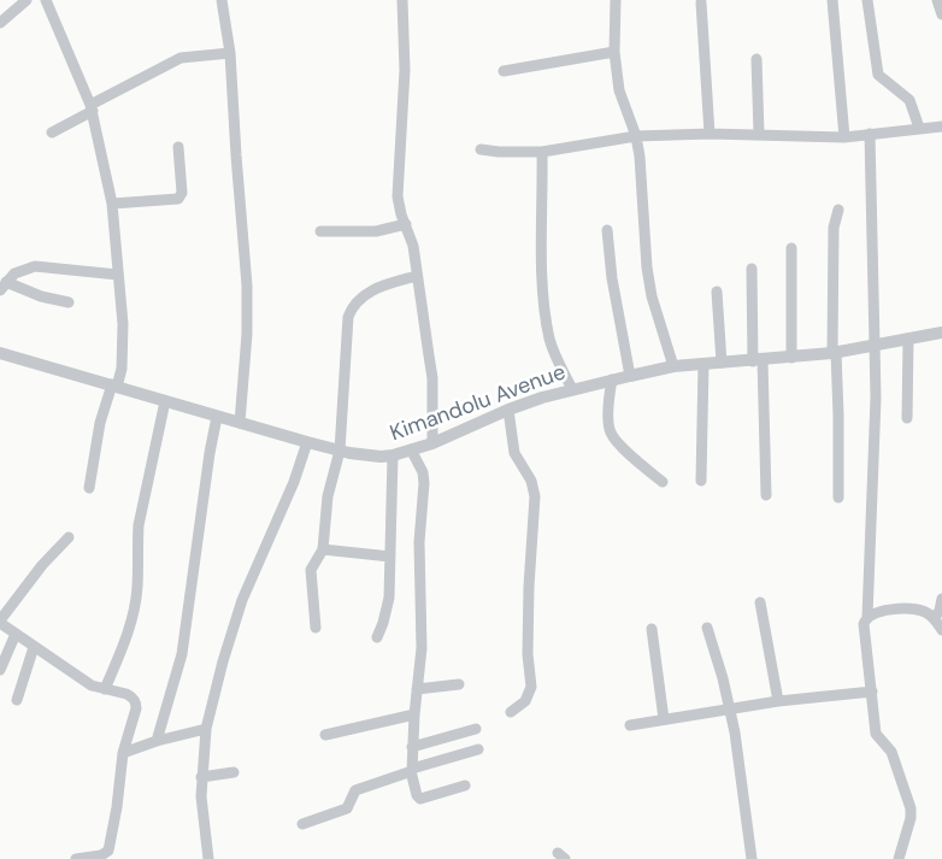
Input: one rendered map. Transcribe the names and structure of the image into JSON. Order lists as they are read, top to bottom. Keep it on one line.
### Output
{"streets":{"street":["Kimandolu Avenue"]}}
